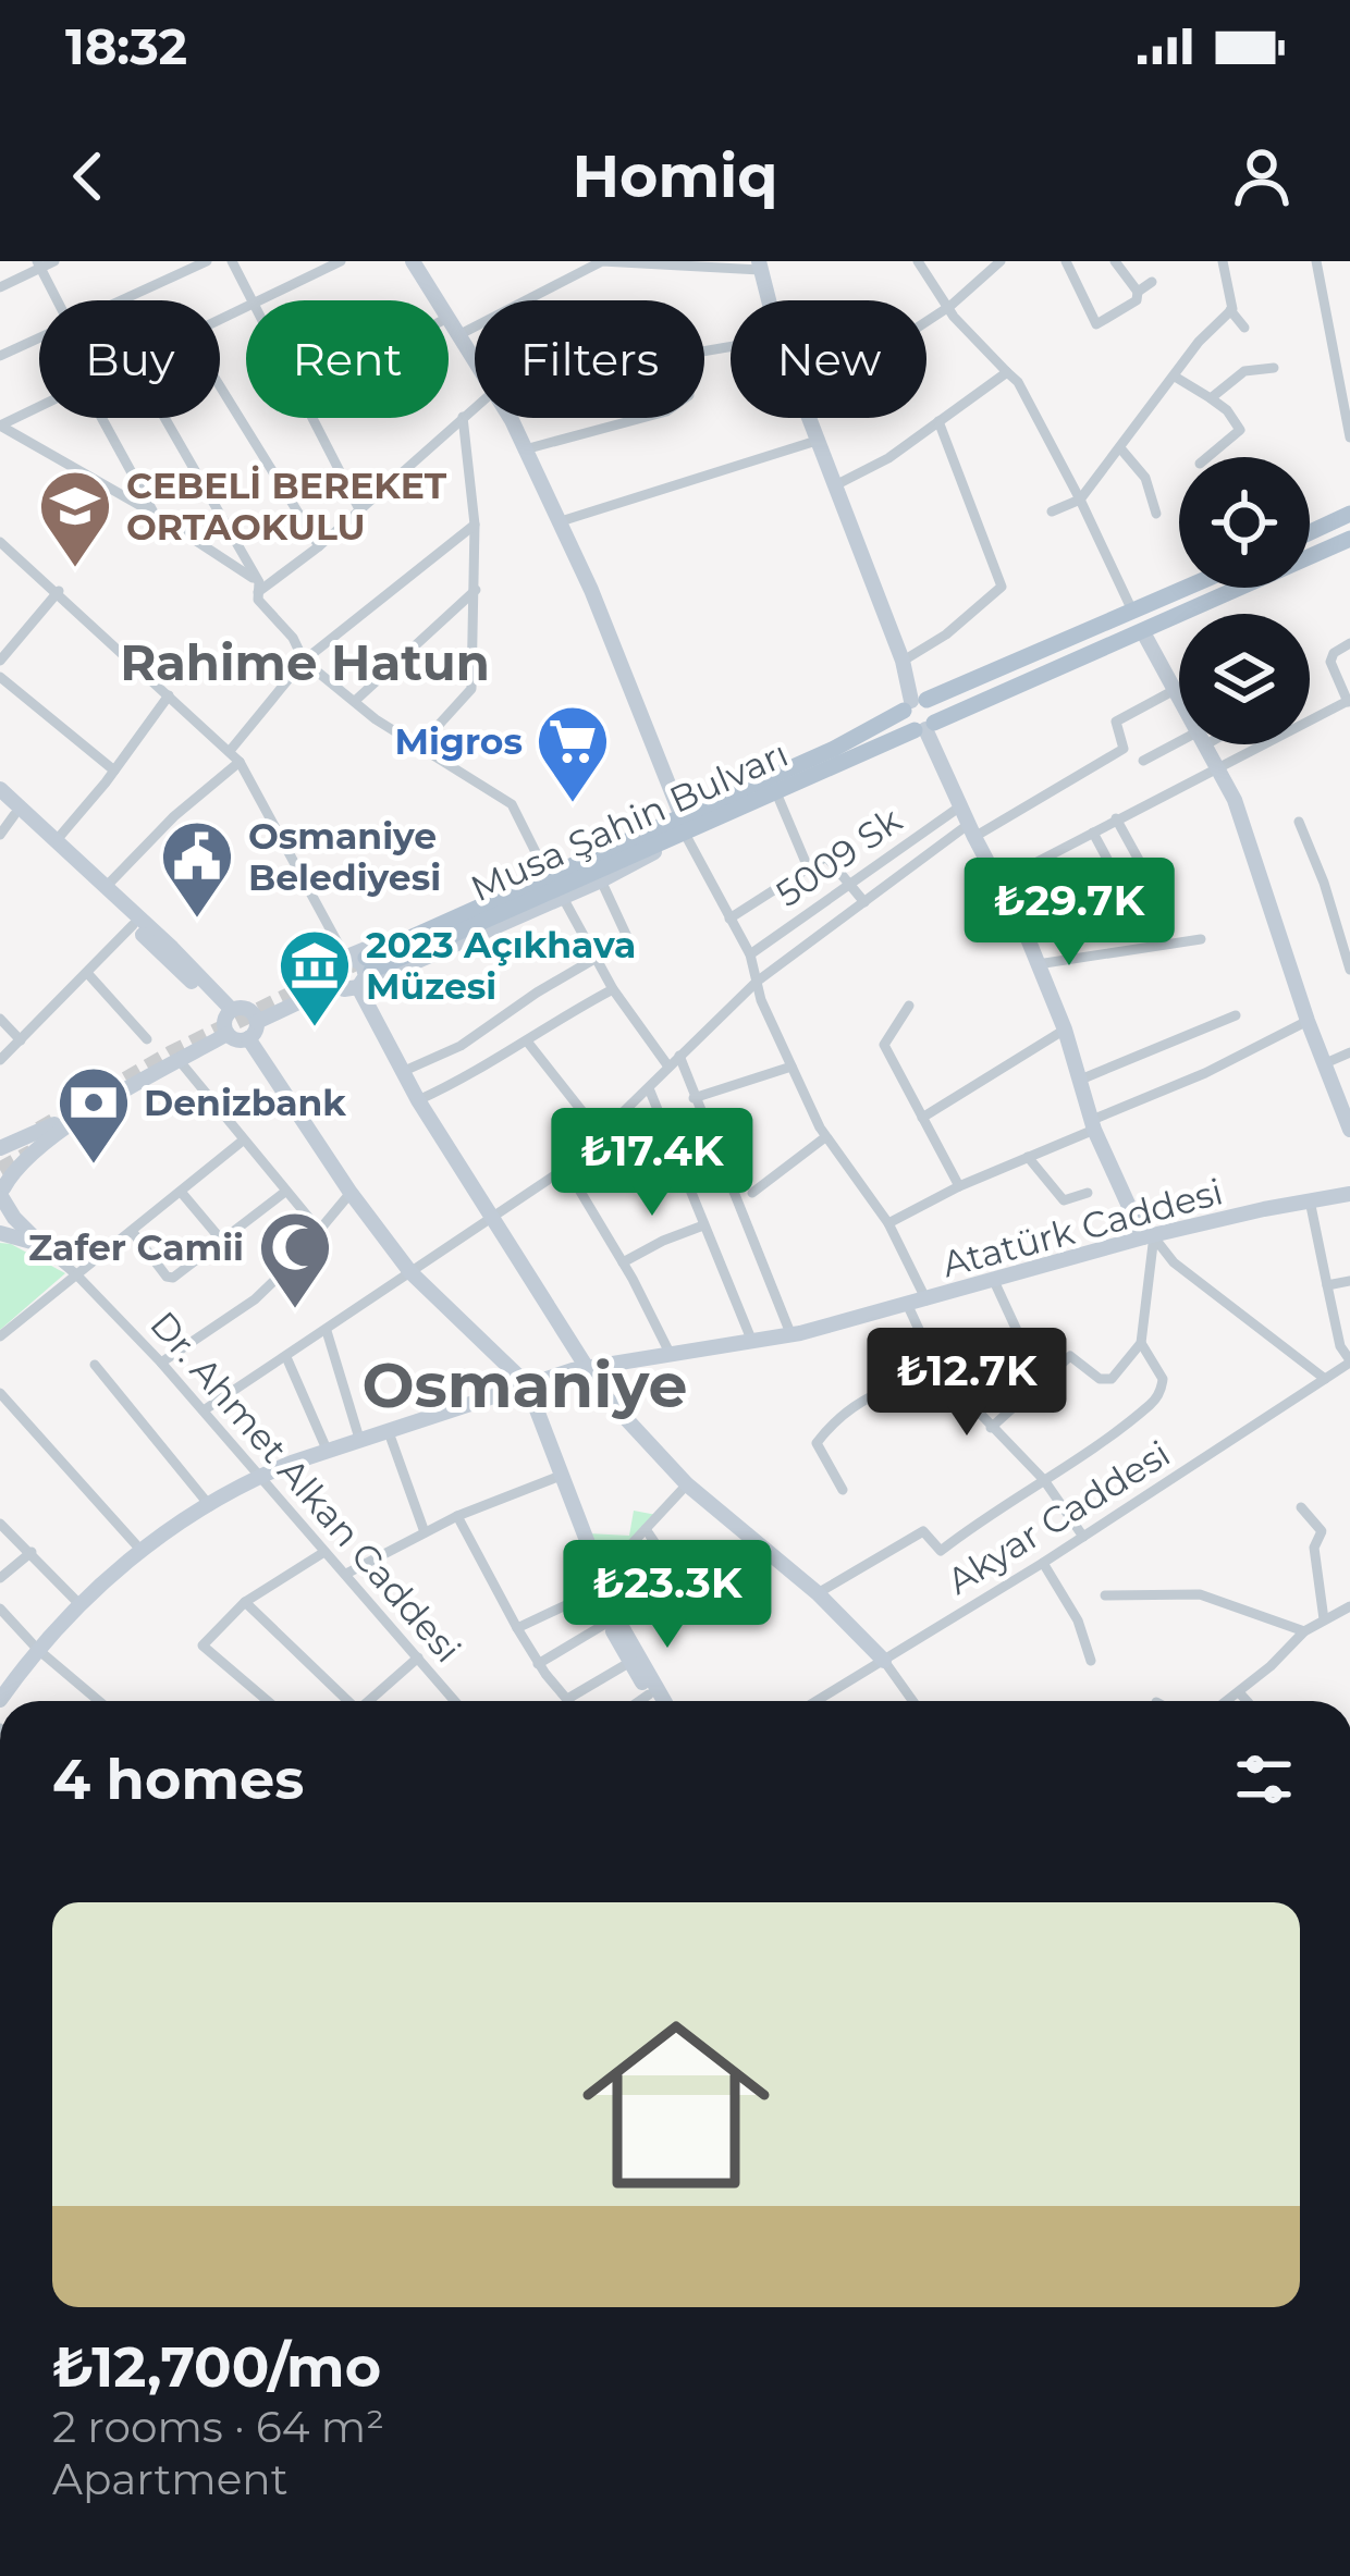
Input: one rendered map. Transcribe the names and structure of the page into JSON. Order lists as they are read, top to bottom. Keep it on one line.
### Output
{"streets":{"main road":["Musa Şahin Bulvarı","Atatürk Caddesi"],"street":["5009 Sk","Dr. Ahmet Alkan Caddesi","Akyar Caddesi"]},"crossings":[["Atatürk Caddesi","Dr. Ahmet Alkan Caddesi"]],"districts":["Rahime Hatun","Osmaniye"],"places":{"school or university":["CEBELİ BEREKET ORTAOKULU"],"supermarket":["Migros"],"public building":["Osmaniye Belediyesi"],"museum":["2023 Açıkhava Müzesi"],"bank":["Denizbank"],"mosque":["Zafer Camii"]},"page":{"status":"18:32","header":"Homiq","chip":["Buy","Rent","Filters","New"],"price":["₺29.7K","₺17.4K","₺12.7K","₺23.3K"],"heading":"4 homes","list":[{"name":"₺12,700/mo","note":"2 rooms · 64 m² · Apartment"}]}}
